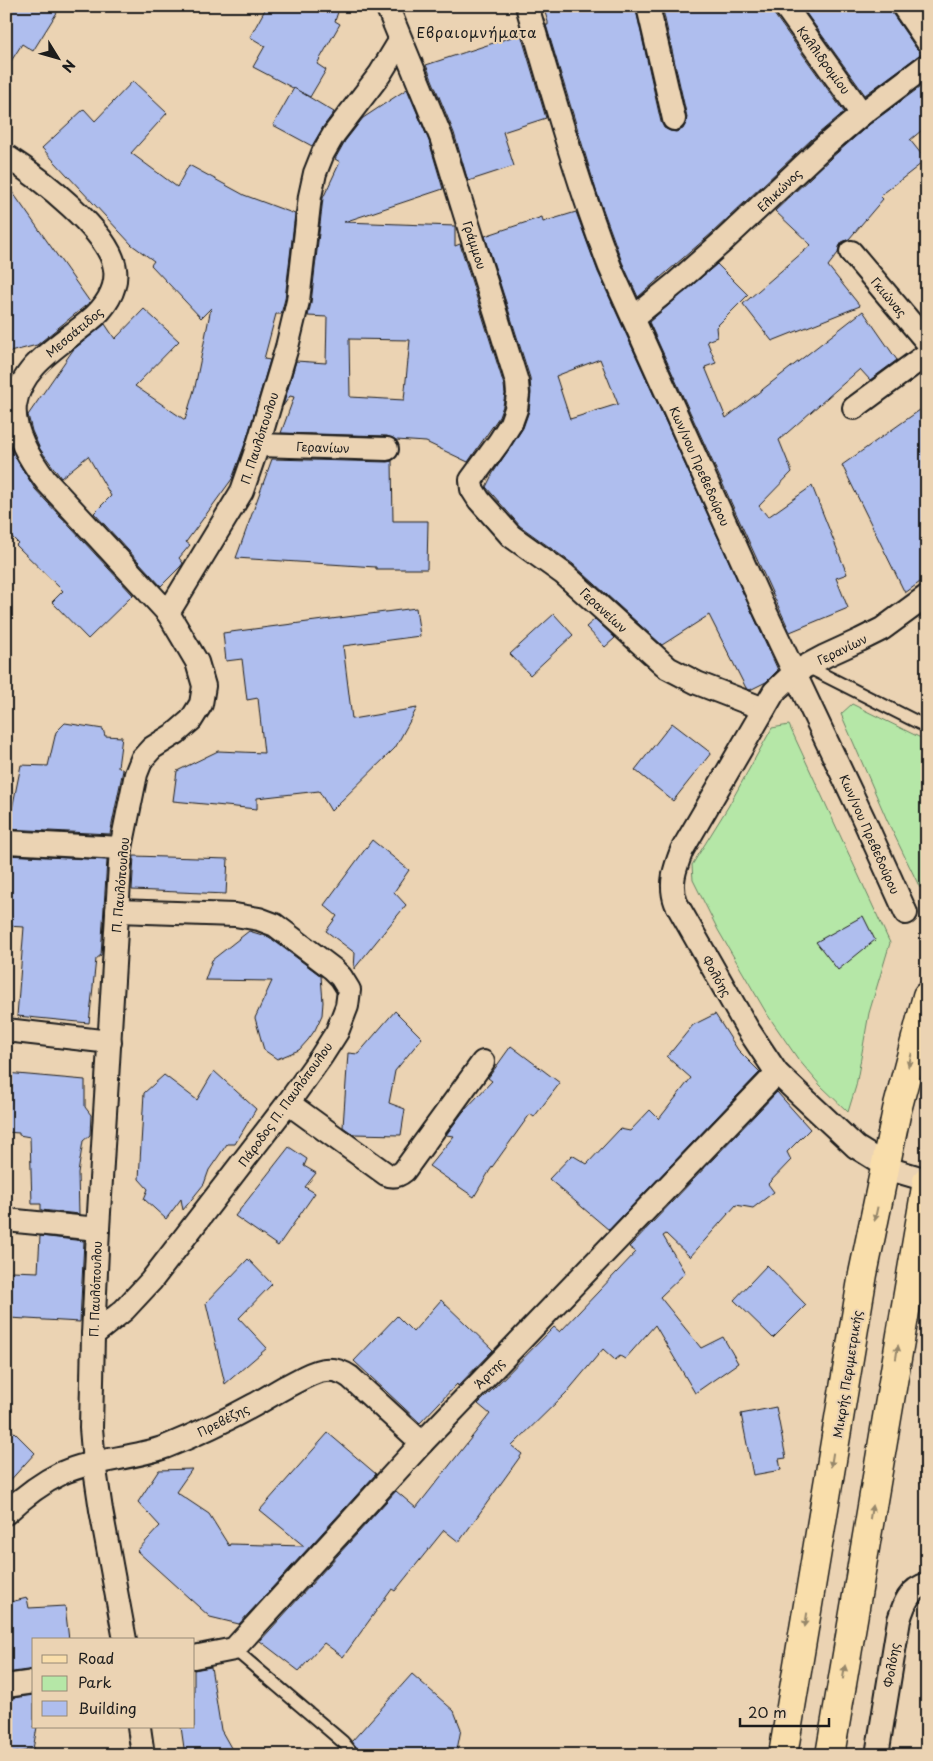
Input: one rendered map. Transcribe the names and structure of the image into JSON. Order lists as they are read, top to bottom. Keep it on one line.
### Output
{"streets":{"main road":["Μικρής Περιμετρικής"],"street":["Καλλιδρομίου","Ελικώνος","Γράμμου","Γκιώνας","Μεσσάτιδος","Π. Παυλόπουλου","Γερανίων","Κων/νου Πρεβεδούρου","Γερανείων","Φολόης","Πάροδος Π. Παυλόπουλου","Άρτης","Πρεβέζης"]},"crossings":[["Καλλιδρομίου","Ελικώνος"],["Ελικώνος","Κων/νου Πρεβεδούρου"],["Γράμμου","Π. Παυλόπουλου"],["Γράμμου","Γερανείων"],["Μεσσάτιδος","Π. Παυλόπουλου"],["Π. Παυλόπουλου","Γερανίων"],["Π. Παυλόπουλου","Πάροδος Π. Παυλόπουλου"],["Π. Παυλόπουλου","Πρεβέζης"],["Γερανίων","Κων/νου Πρεβεδούρου"],["Γερανίων","Γερανείων"],["Γερανίων","Φολόης"],["Γερανείων","Φολόης"],["Φολόης","Άρτης"],["Φολόης","Μικρής Περιμετρικής"],["Άρτης","Πρεβέζης"]],"districts":["Εβραιομνήματα"],"legend":["Road","Park","Building"],"scale_bar":"20 m","north":"bottom right"}
